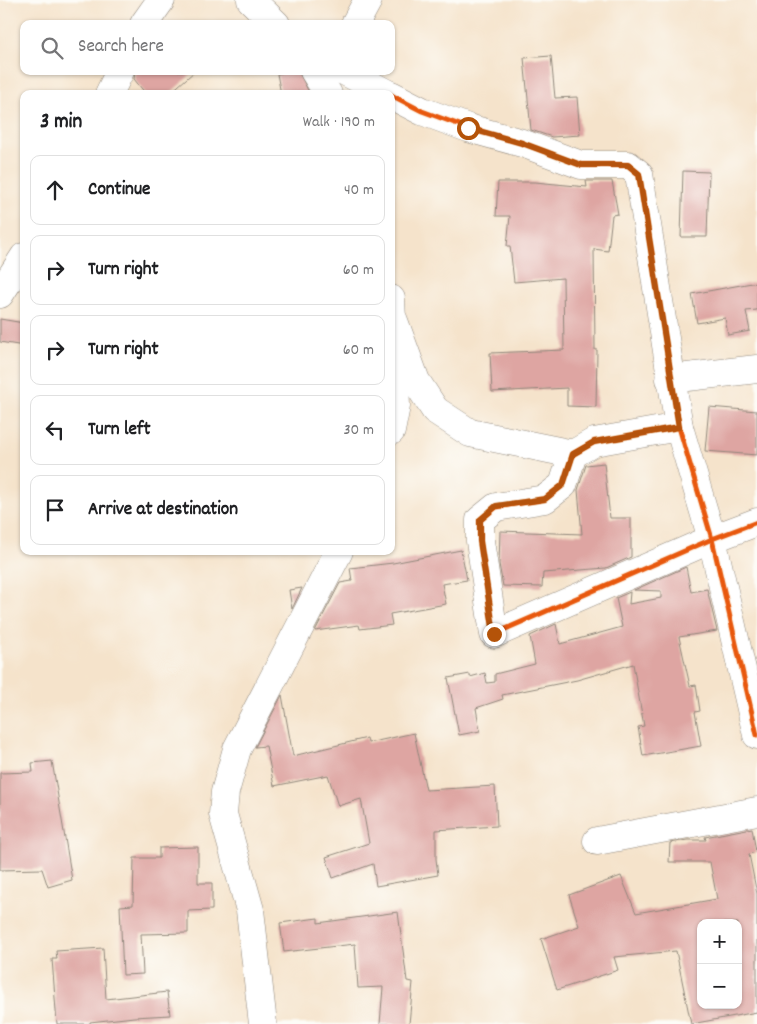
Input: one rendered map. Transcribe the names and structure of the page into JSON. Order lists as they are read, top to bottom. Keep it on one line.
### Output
{"page":{"search":"Search here","heading":["3 min","Walk · 190 m"],"list":[["Continue","40 m"],["Turn right","60 m"],["Turn right","60 m"],["Turn left","30 m"],"Arrive at destination"],"map_buttons":["+","−"]}}
